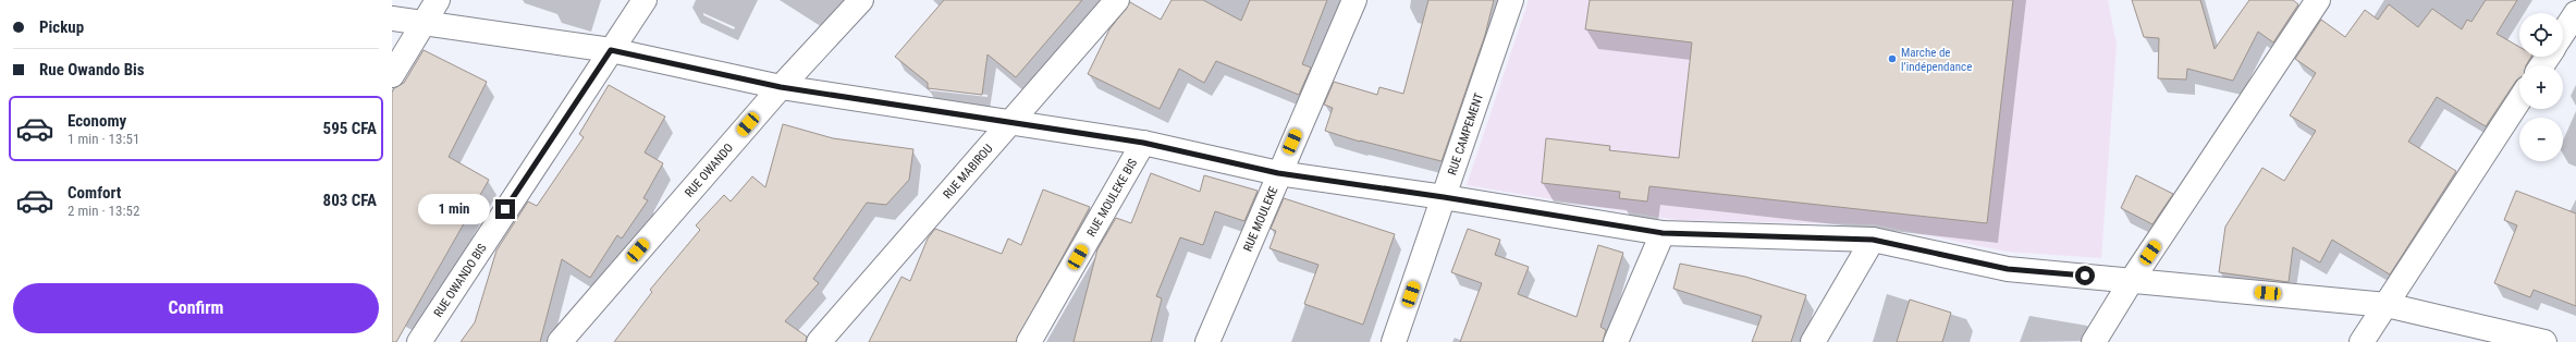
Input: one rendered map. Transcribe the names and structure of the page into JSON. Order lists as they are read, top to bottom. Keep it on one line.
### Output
{"streets":{"street":["RUE CAMPEMENT","RUE OWANDO","RUE MABIROU","RUE MOULEKE BIS","RUE MOULEKE","RUE OWANDO BIS"]},"places":["Marche de l’indépendance"],"page":{"banner":["Pickup","Rue Owando Bis"],"map_buttons":["+","−"],"list":[{"name":"Economy","note":"1 min · 13:51","value":"595 CFA"},{"name":"Comfort","note":"2 min · 13:52","value":"803 CFA"}],"bubble":"1 min","buttons":"Confirm"}}
